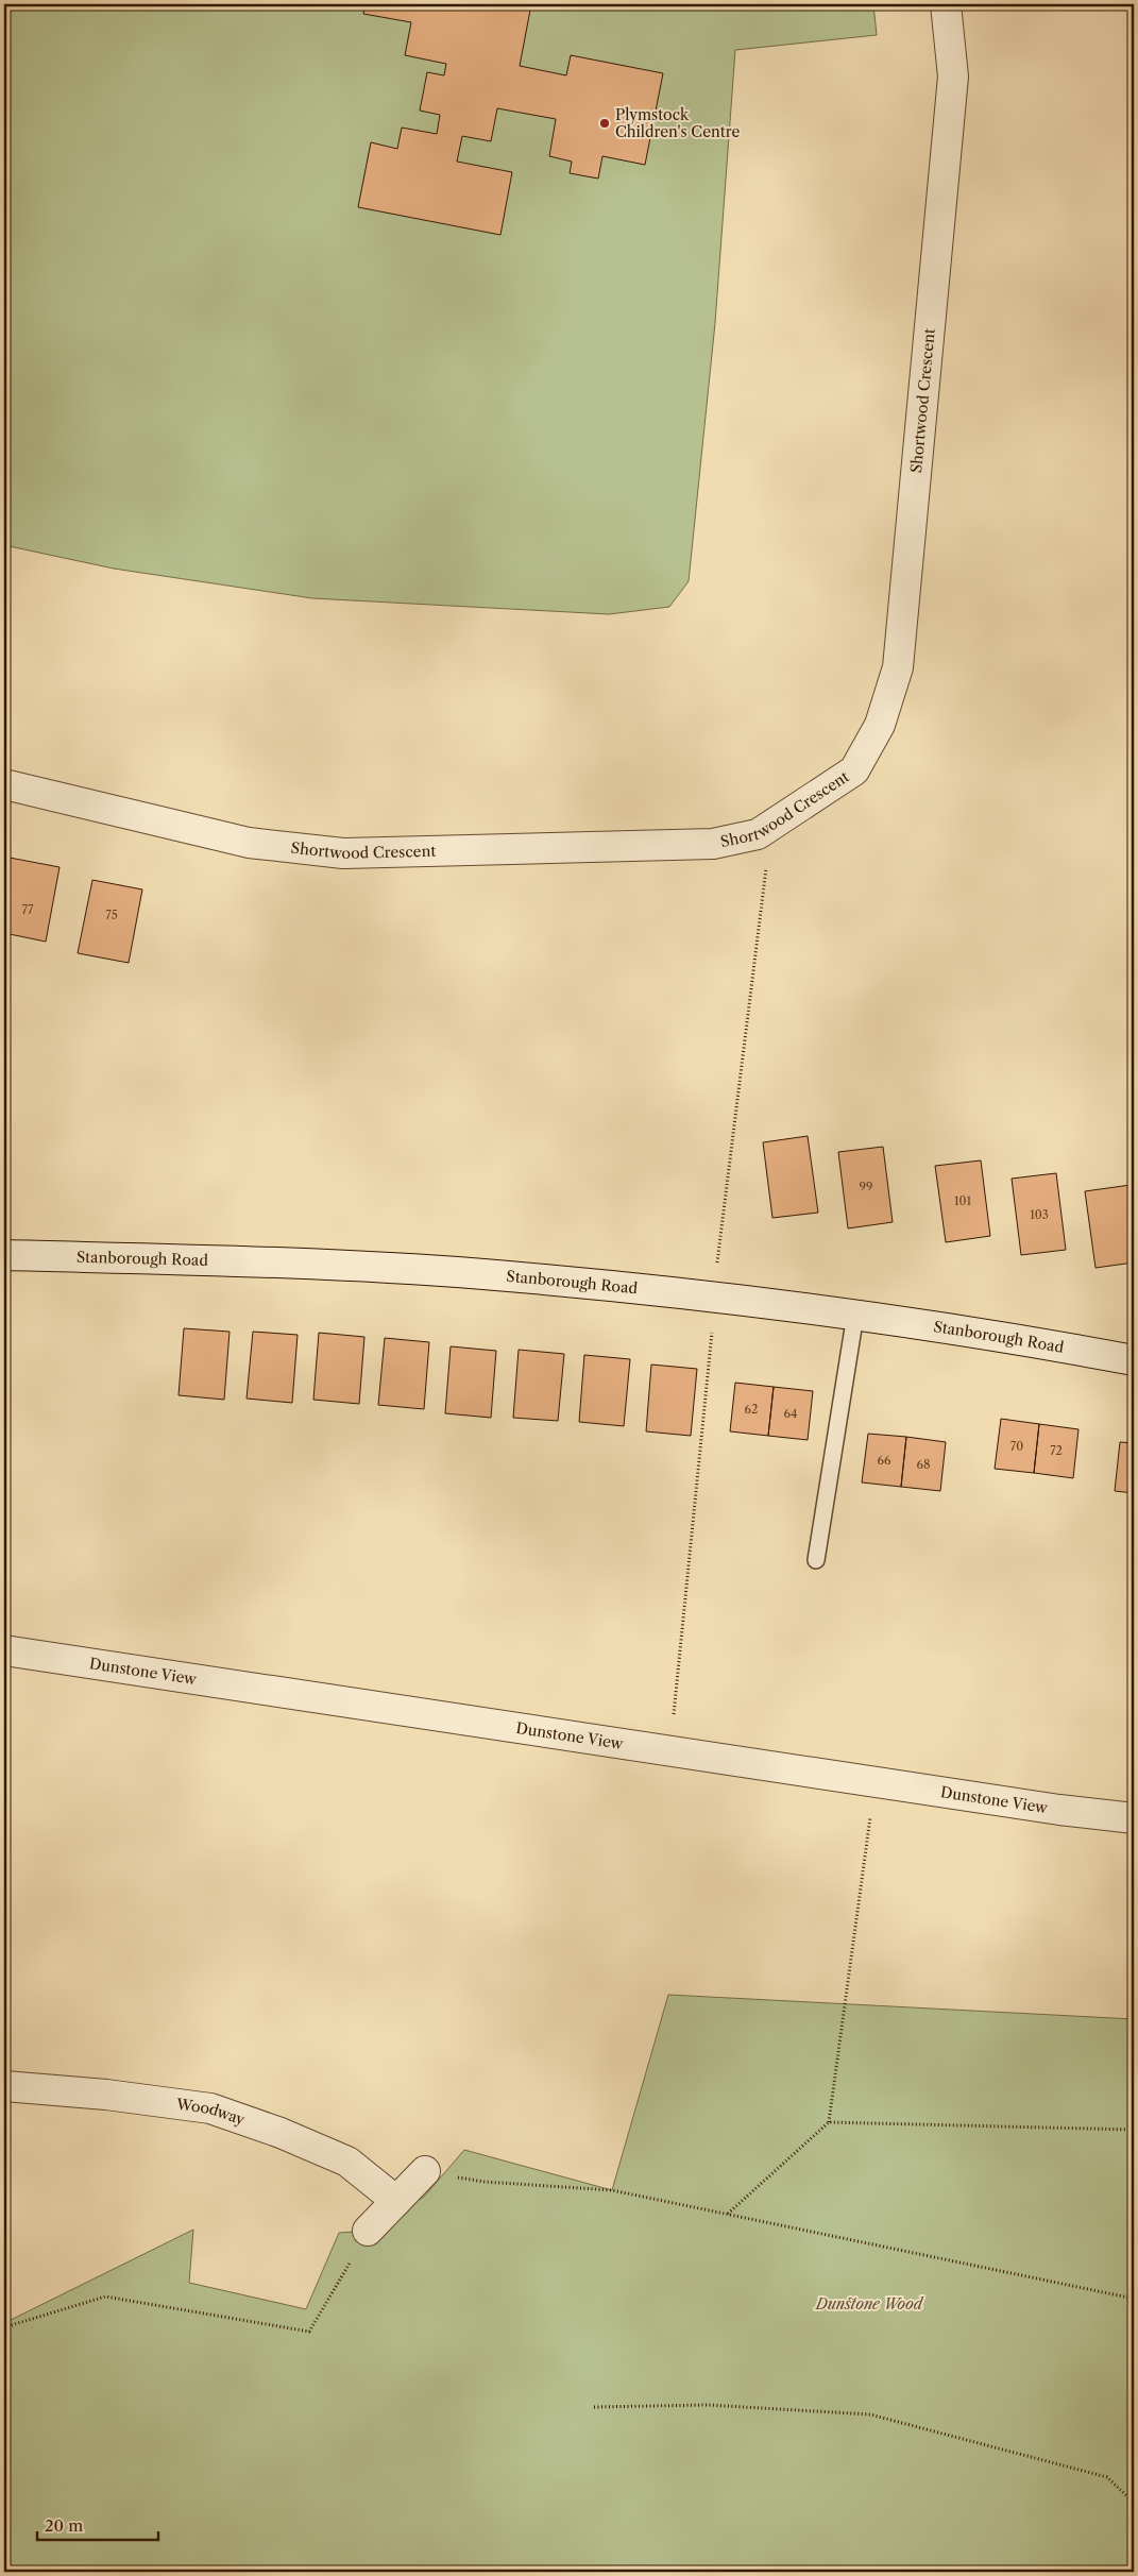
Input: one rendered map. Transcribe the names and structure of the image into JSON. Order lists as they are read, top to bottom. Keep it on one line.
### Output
{"streets":{"street":["Shortwood Crescent","Stanborough Road","Dunstone View","Woodway"]},"parks":["Dunstone Wood"],"places":["Plymstock Children's Centre"],"house_numbers":["77","75","99","101","103","62","64","70","72","66","68"],"scale_bar":"20 m"}
